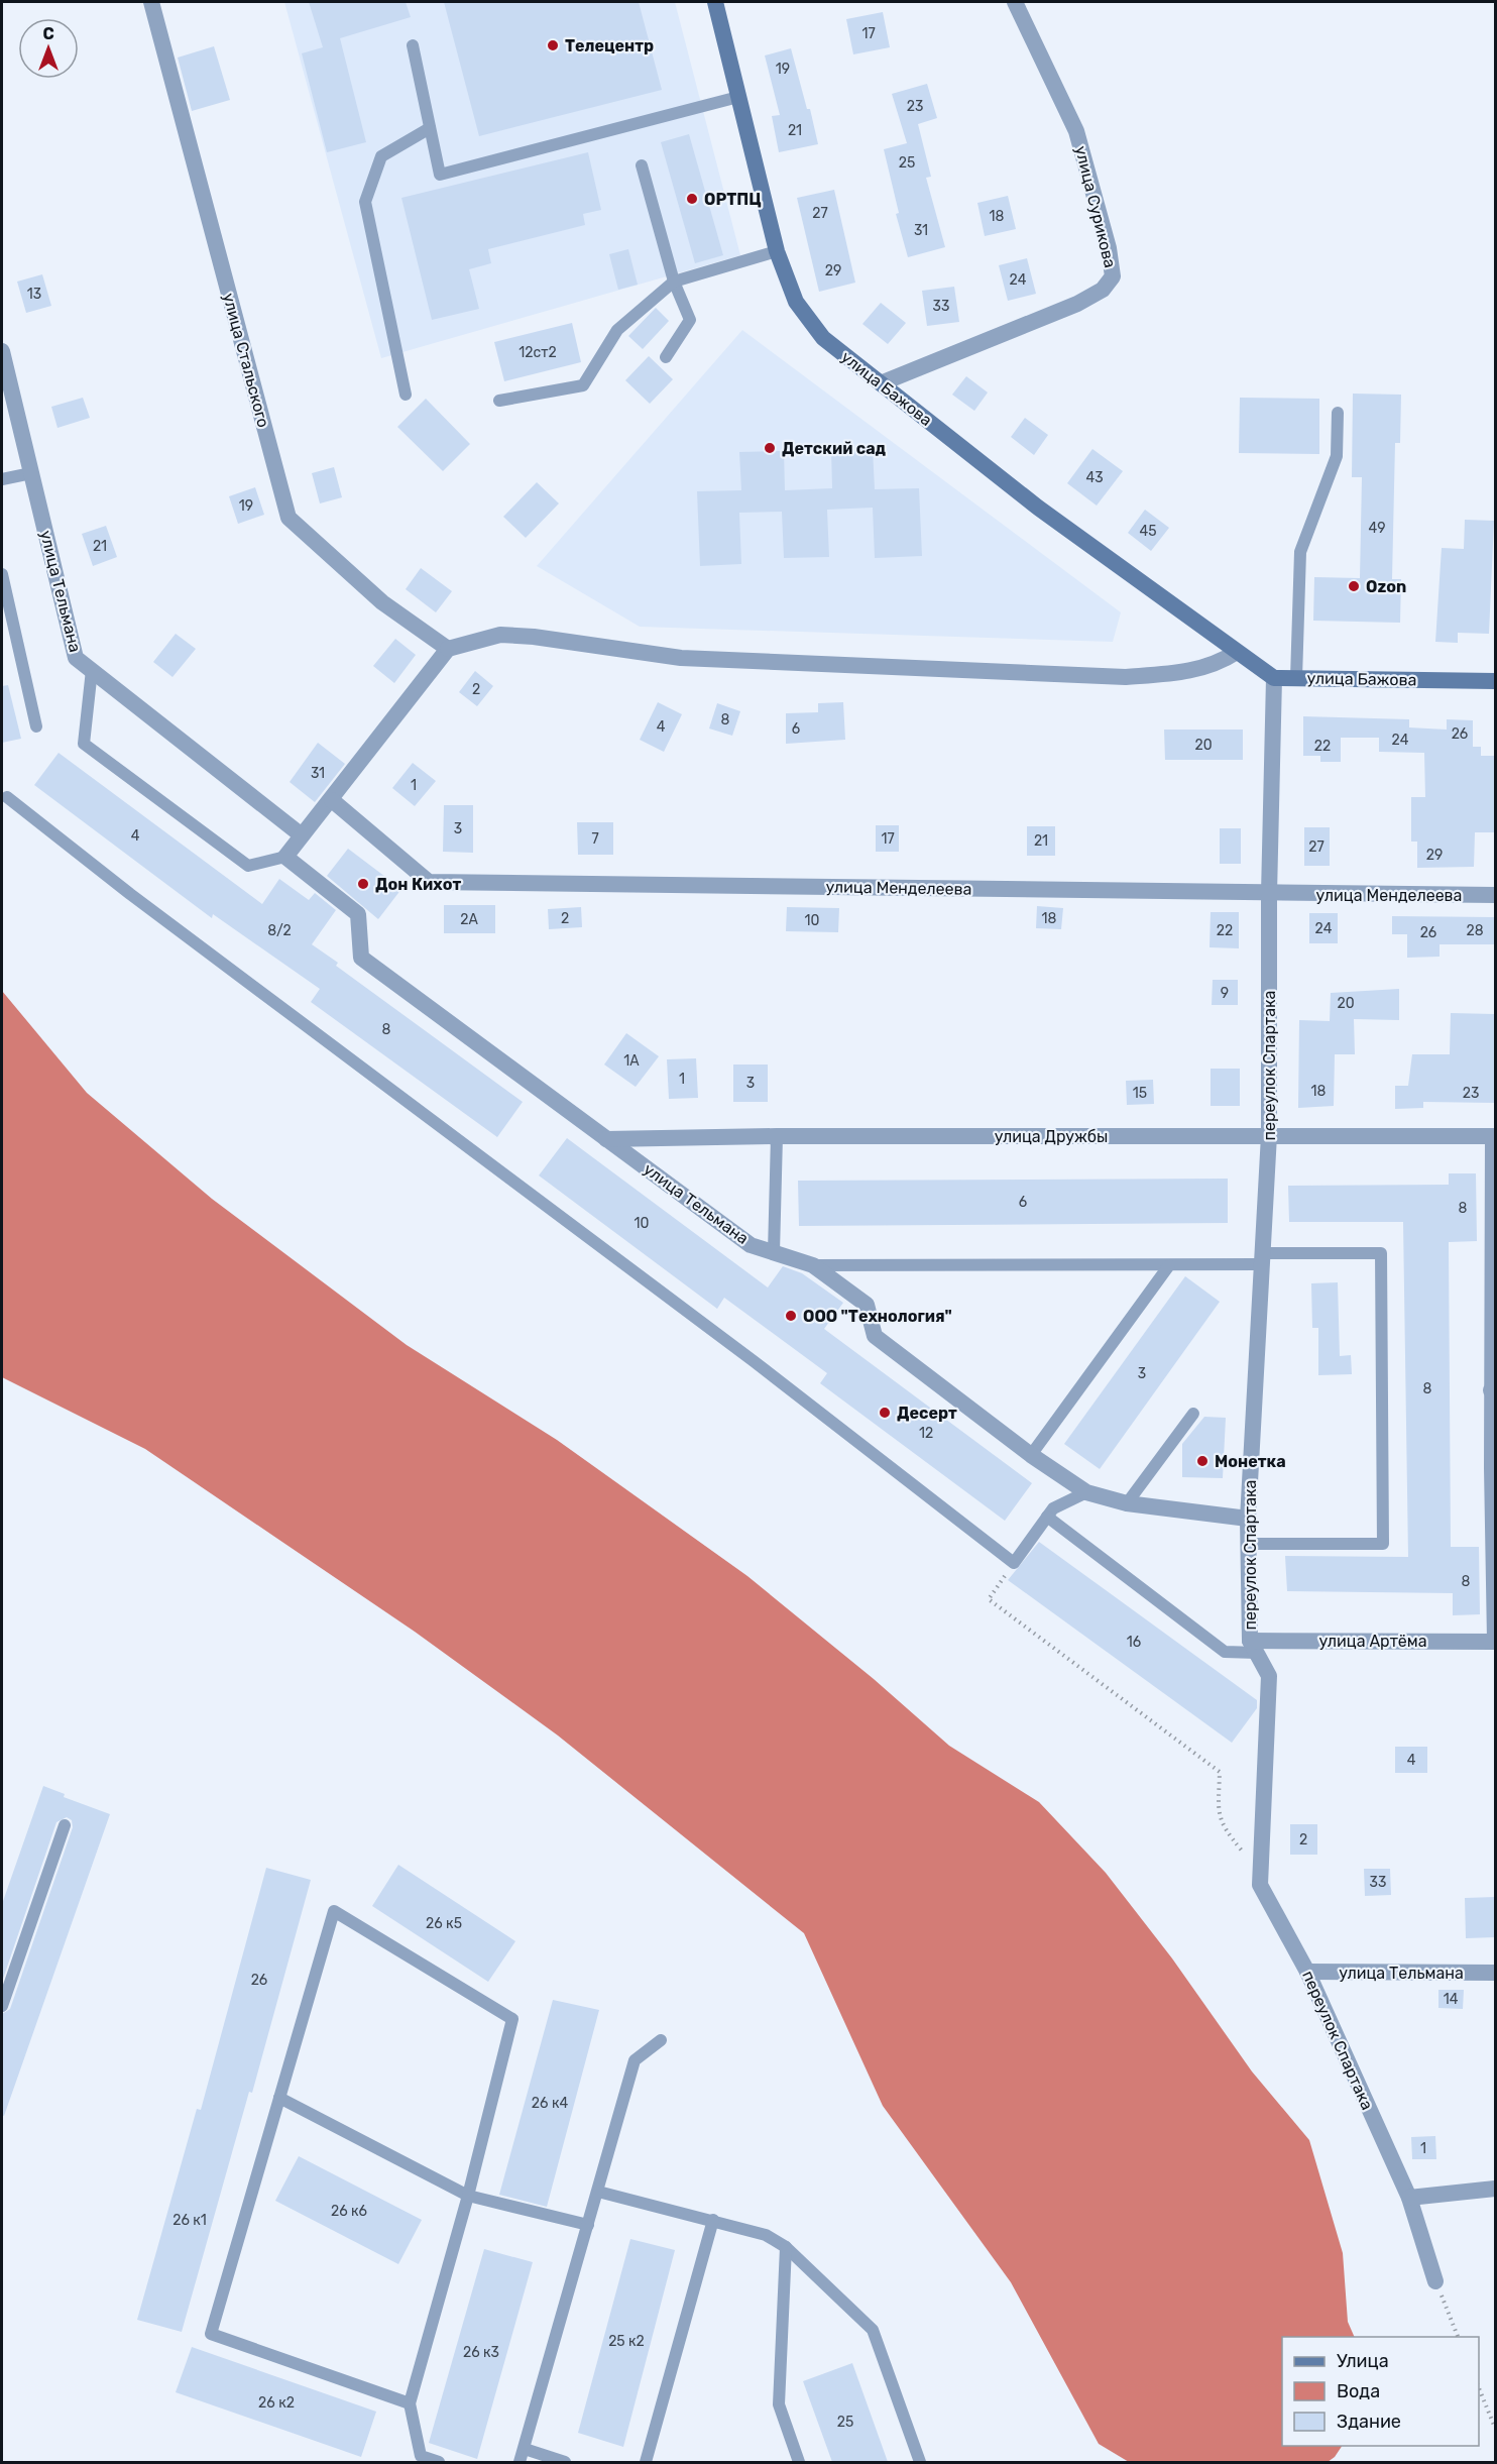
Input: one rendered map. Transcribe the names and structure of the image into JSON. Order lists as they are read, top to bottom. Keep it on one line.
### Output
{"streets":{"main road":["улица Бажова"],"street":["улица Сурикова","улица Стальского","улица Тельмана","улица Менделеева","переулок Спартака","улица Дружбы","улица Артёма"]},"crossings":[["улица Сурикова","улица Бажова"],["улица Бажова","переулок Спартака"],["улица Тельмана","переулок Спартака"],["улица Тельмана","улица Дружбы"],["улица Менделеева","переулок Спартака"],["переулок Спартака","улица Дружбы"],["переулок Спартака","улица Артёма"]],"places":["Телецентр","ОРТПЦ","Детский сад","Ozon","Дон Кихот","ООО \"Технология\"","Десерт","Монетка"],"house_numbers":["17","19","23","21","25","27","18","31","29","24","13","33","12ст2","43","19","49","45","21","2","8","4","6","26","24","20","22","31","1","3","4","7","17","21","27","29","2","18","2А","10","24","8/2","22","28","26","9","20","8","1А","1","3","18","15","23","6","8","10","3","8","12","8","16","4","2","33","26 к5","26","14","26 к4","1","26 к6","26 к1","25 к2","26 к3","26 к2","25"],"legend":["Улица","Вода","Здание"],"north":"top"}
